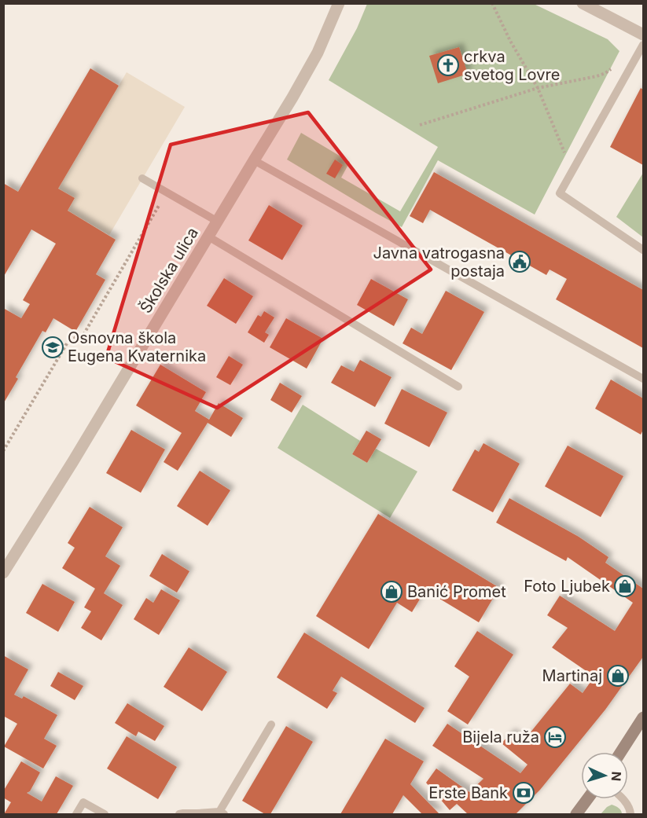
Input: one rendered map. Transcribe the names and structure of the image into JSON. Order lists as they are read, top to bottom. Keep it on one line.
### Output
{"streets":{"street":["Školska ulica"]},"places":{"church":["crkva svetog Lovre"],"public building":["Javna vatrogasna postaja"],"school or university":["Osnovna škola Eugena Kvaternika"],"shop":["Foto Ljubek","Banić Promet","Martinaj"],"hotel":["Bijela ruža"],"bank":["Erste Bank"]},"north":"right"}
